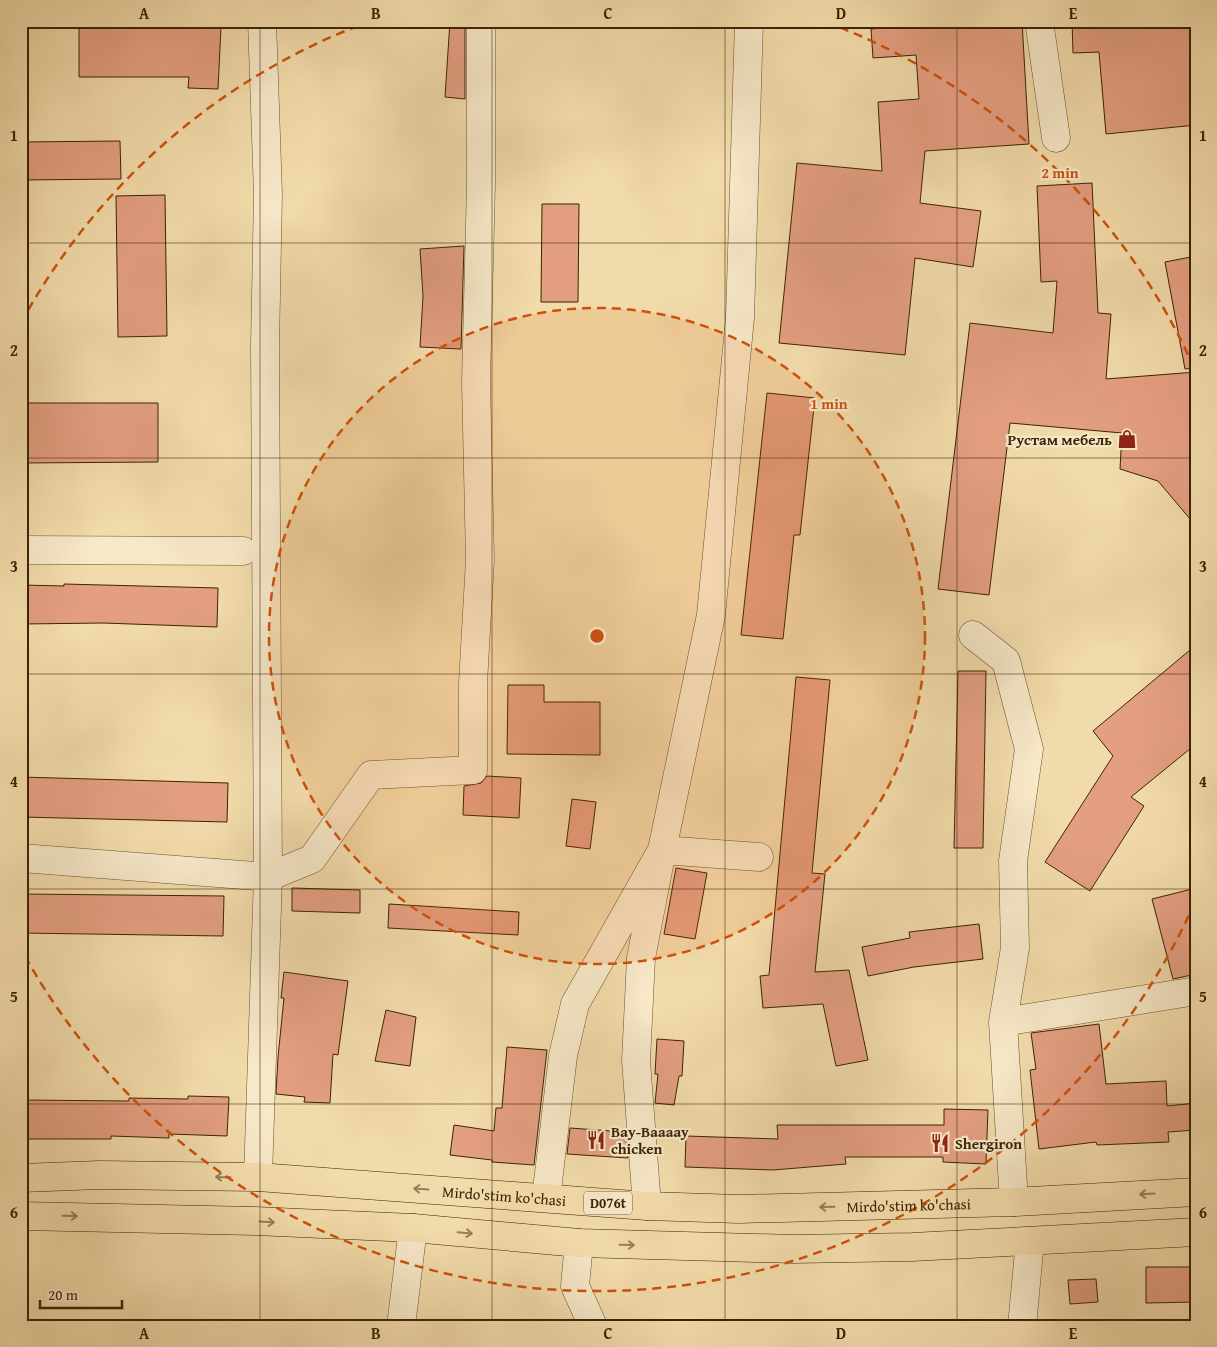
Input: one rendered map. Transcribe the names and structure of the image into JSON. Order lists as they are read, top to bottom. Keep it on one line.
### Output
{"streets":{"main road":["Mirdo'stim ko'chasi","D076t"]},"places":{"shop":["Рустам мебель"],"restaurant":["Bay-Baaaay chicken","Shergiron"]},"scale_bar":"20 m","grid":{"columns":["A","B","C","D","E"],"rows":["1","2","3","4","5","6"]},"rings":["2 min","1 min"]}
